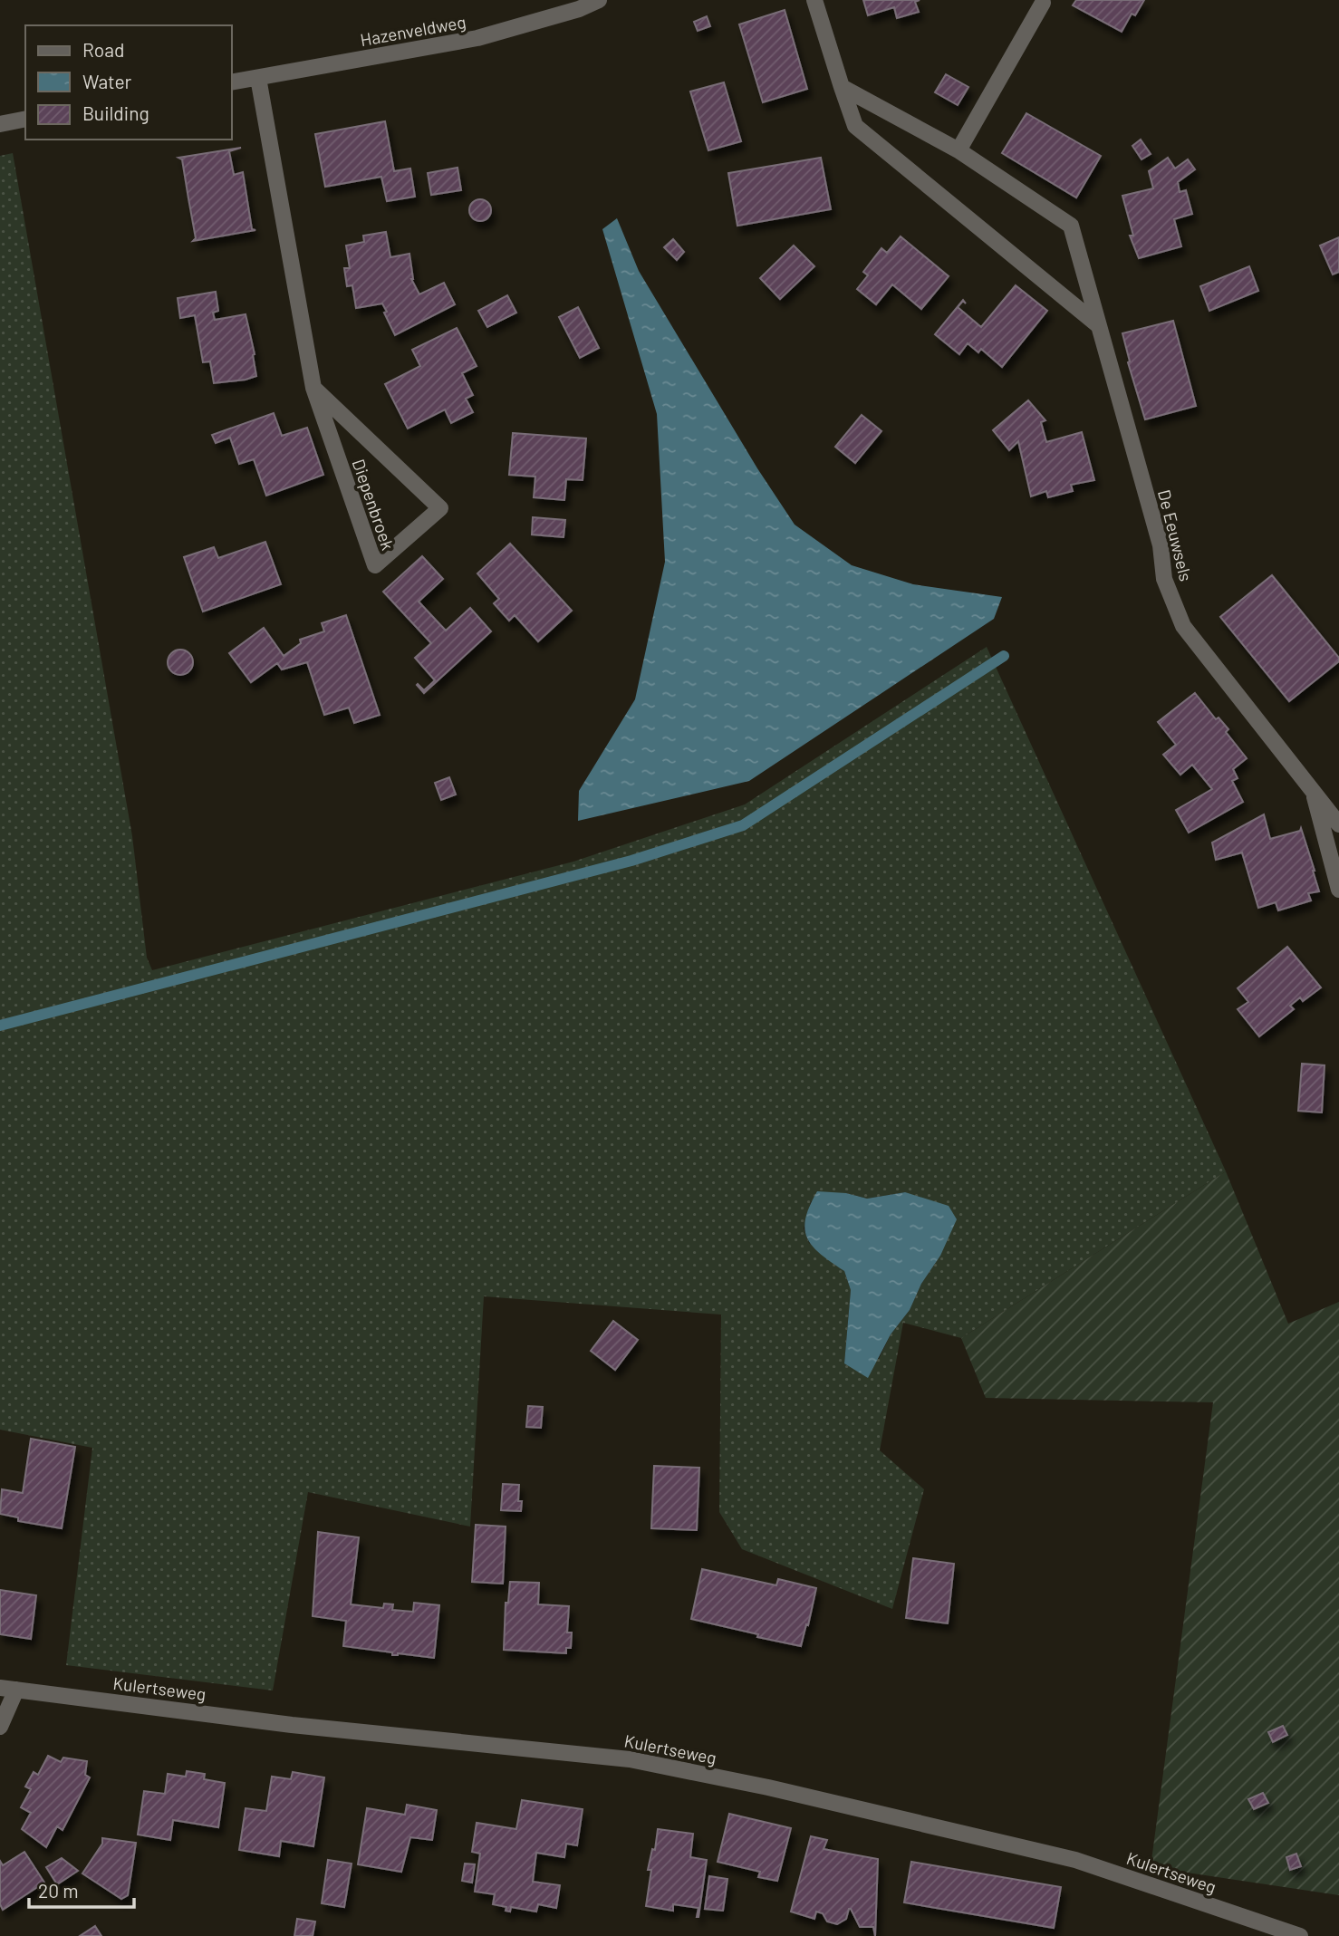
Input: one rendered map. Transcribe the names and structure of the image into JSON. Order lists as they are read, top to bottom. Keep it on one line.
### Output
{"streets":{"street":["Hazenveldweg","Diepenbroek","De Eeuwsels","Kulertseweg"]},"crossings":[["Hazenveldweg","Diepenbroek"]],"legend":["Road","Water","Building"],"scale_bar":"20 m"}
